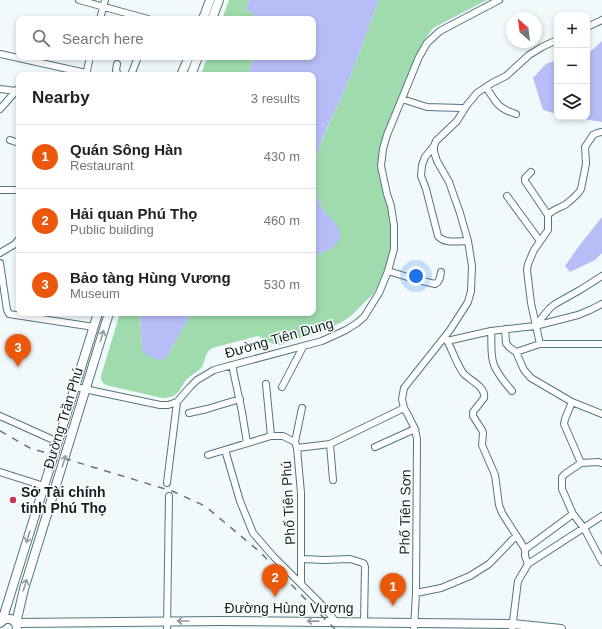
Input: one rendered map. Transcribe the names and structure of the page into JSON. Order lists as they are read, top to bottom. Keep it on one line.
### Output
{"streets":{"main road":["Đường Trần Phú","Đường Hùng Vương"],"street":["Đường Tiên Dung","Phố Tiên Phú","Phố Tiên Sơn"]},"crossings":[["Đường Trần Phú","Đường Hùng Vương"],["Phố Tiên Phú","Phố Tiên Sơn"],["Phố Tiên Sơn","Đường Hùng Vương"]],"places":["Sở Tài chính tỉnh Phú Thọ"],"north":"top left","page":{"map_buttons":["+","−"],"search":"Search here","heading":["Nearby","3 results"],"list":[{"mark":"1","name":"Quán Sông Hàn","note":"Restaurant","value":"430 m"},{"mark":"2","name":"Hải quan Phú Thọ","note":"Public building","value":"460 m"},{"mark":"3","name":"Bảo tàng Hùng Vương","note":"Museum","value":"530 m"}],"pins":["3","2","1"]}}
